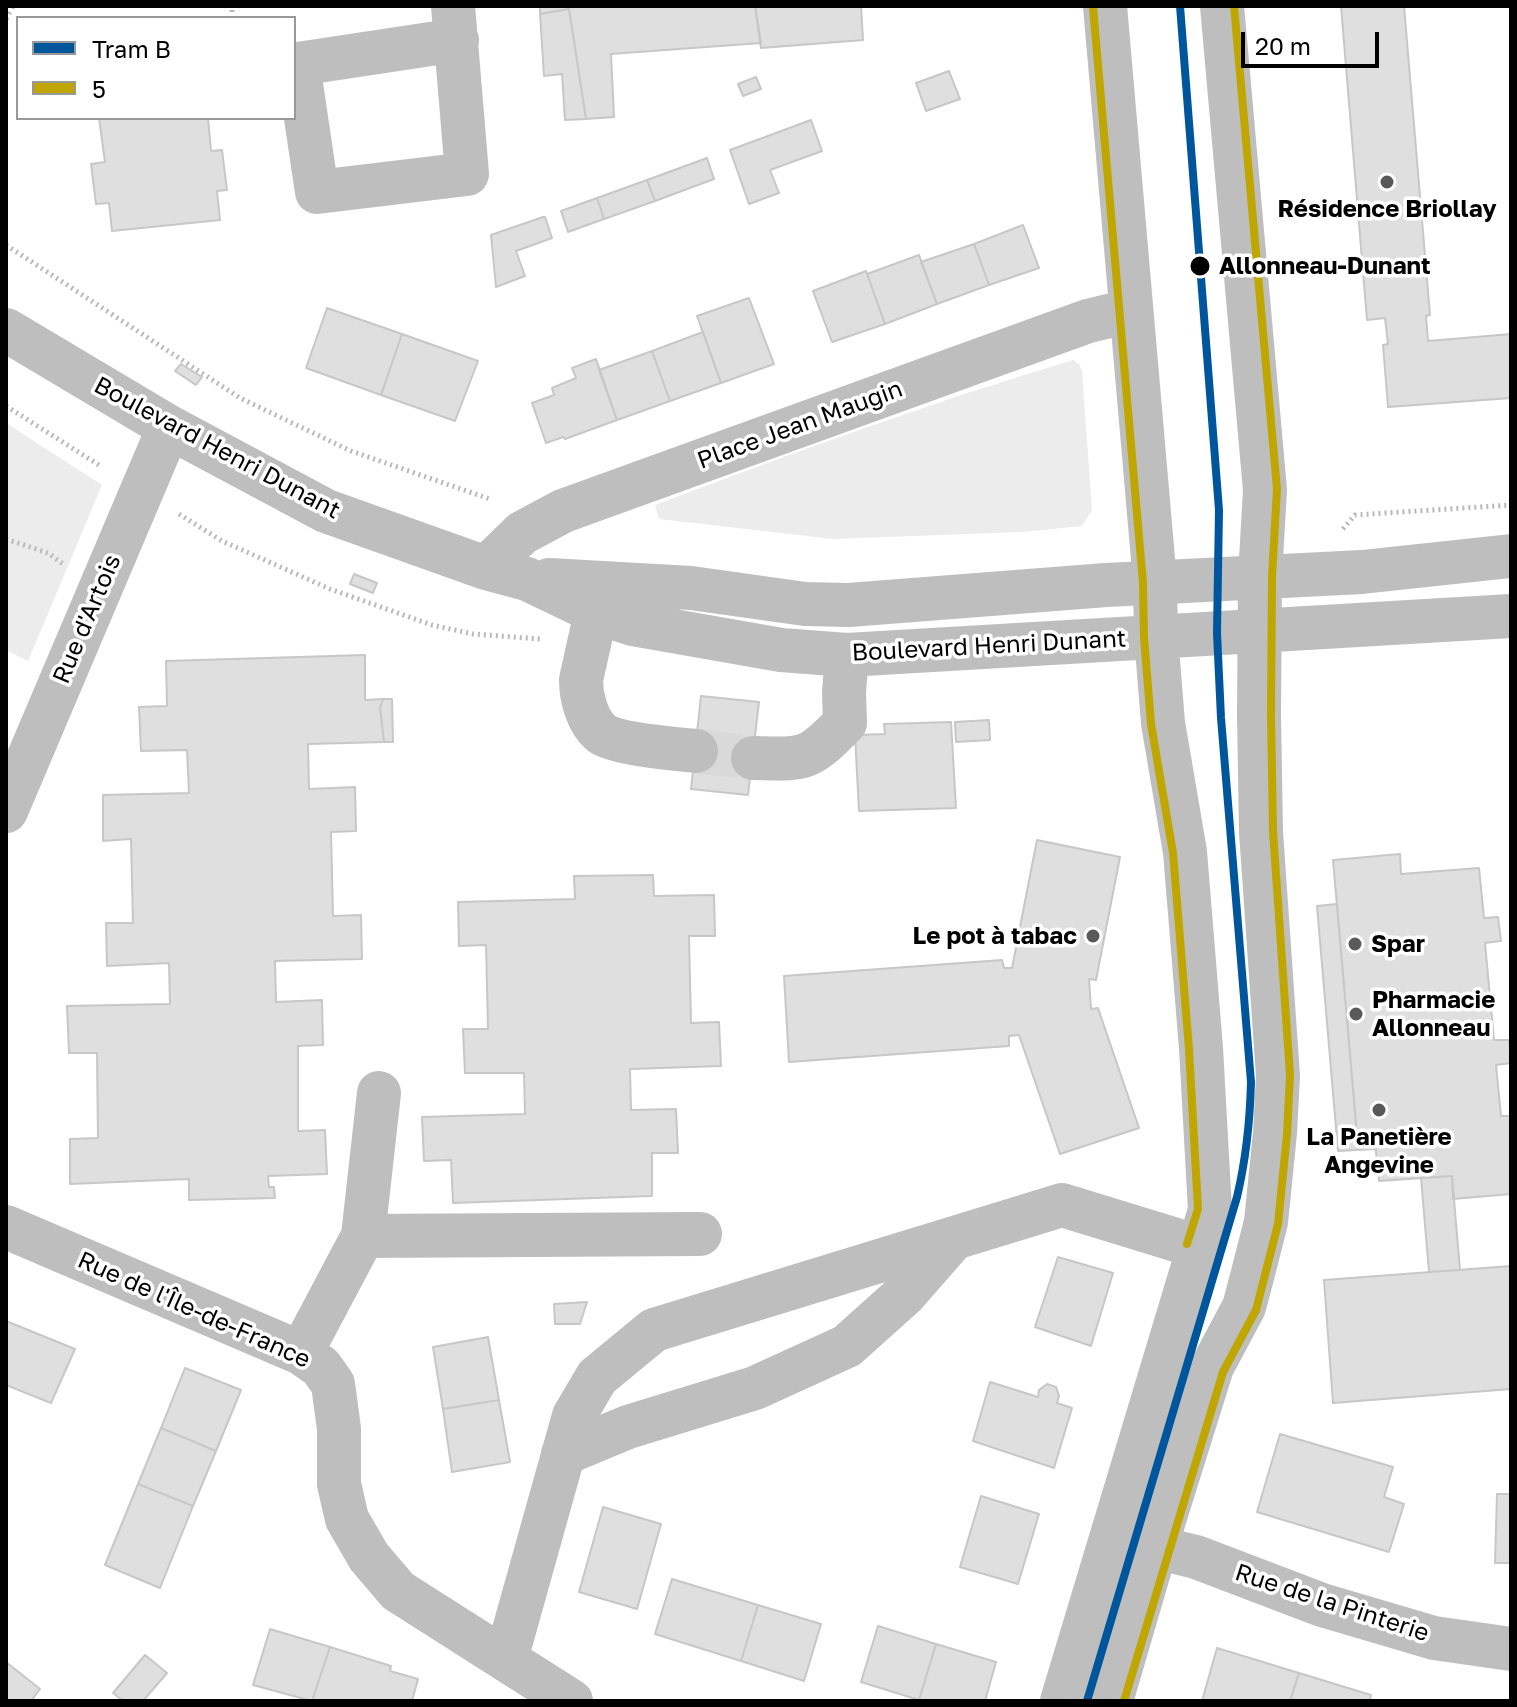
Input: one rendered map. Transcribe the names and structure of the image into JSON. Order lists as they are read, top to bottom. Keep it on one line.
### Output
{"streets":{"street":["Place Jean Maugin","Boulevard Henri Dunant","Rue d'Artois","Rue de l'Île-de-France","Rue de la Pinterie"]},"crossings":[["Place Jean Maugin","Boulevard Henri Dunant"],["Boulevard Henri Dunant","Rue d'Artois"]],"places":["Résidence Briollay","Allonneau-Dunant","Le pot à tabac","Spar","Pharmacie Allonneau","La Panetière Angevine"],"lines":["tram line B","transit line 5"],"legend":["Tram B","5"],"scale_bar":"20 m"}
